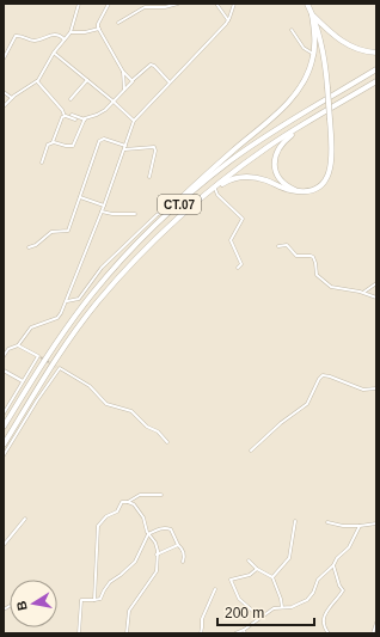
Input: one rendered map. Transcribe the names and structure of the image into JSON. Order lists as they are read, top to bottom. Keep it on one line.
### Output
{"streets":{"highway":["CT.07"]},"scale_bar":"200 m","north":"left"}
